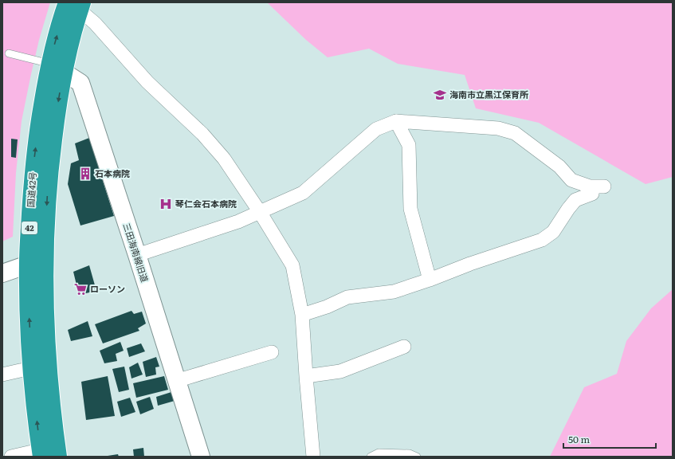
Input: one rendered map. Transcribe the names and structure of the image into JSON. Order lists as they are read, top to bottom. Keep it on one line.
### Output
{"streets":{"highway":["国道42号","42"],"street":["三田海南線旧道"]},"crossings":[["国道42号","三田海南線旧道"]],"places":{"school or university":["海南市立黒江保育所"],"building":["石本病院"],"hospital":["琴仁会石本病院"],"supermarket":["ローソン"]},"scale_bar":"50 m"}
